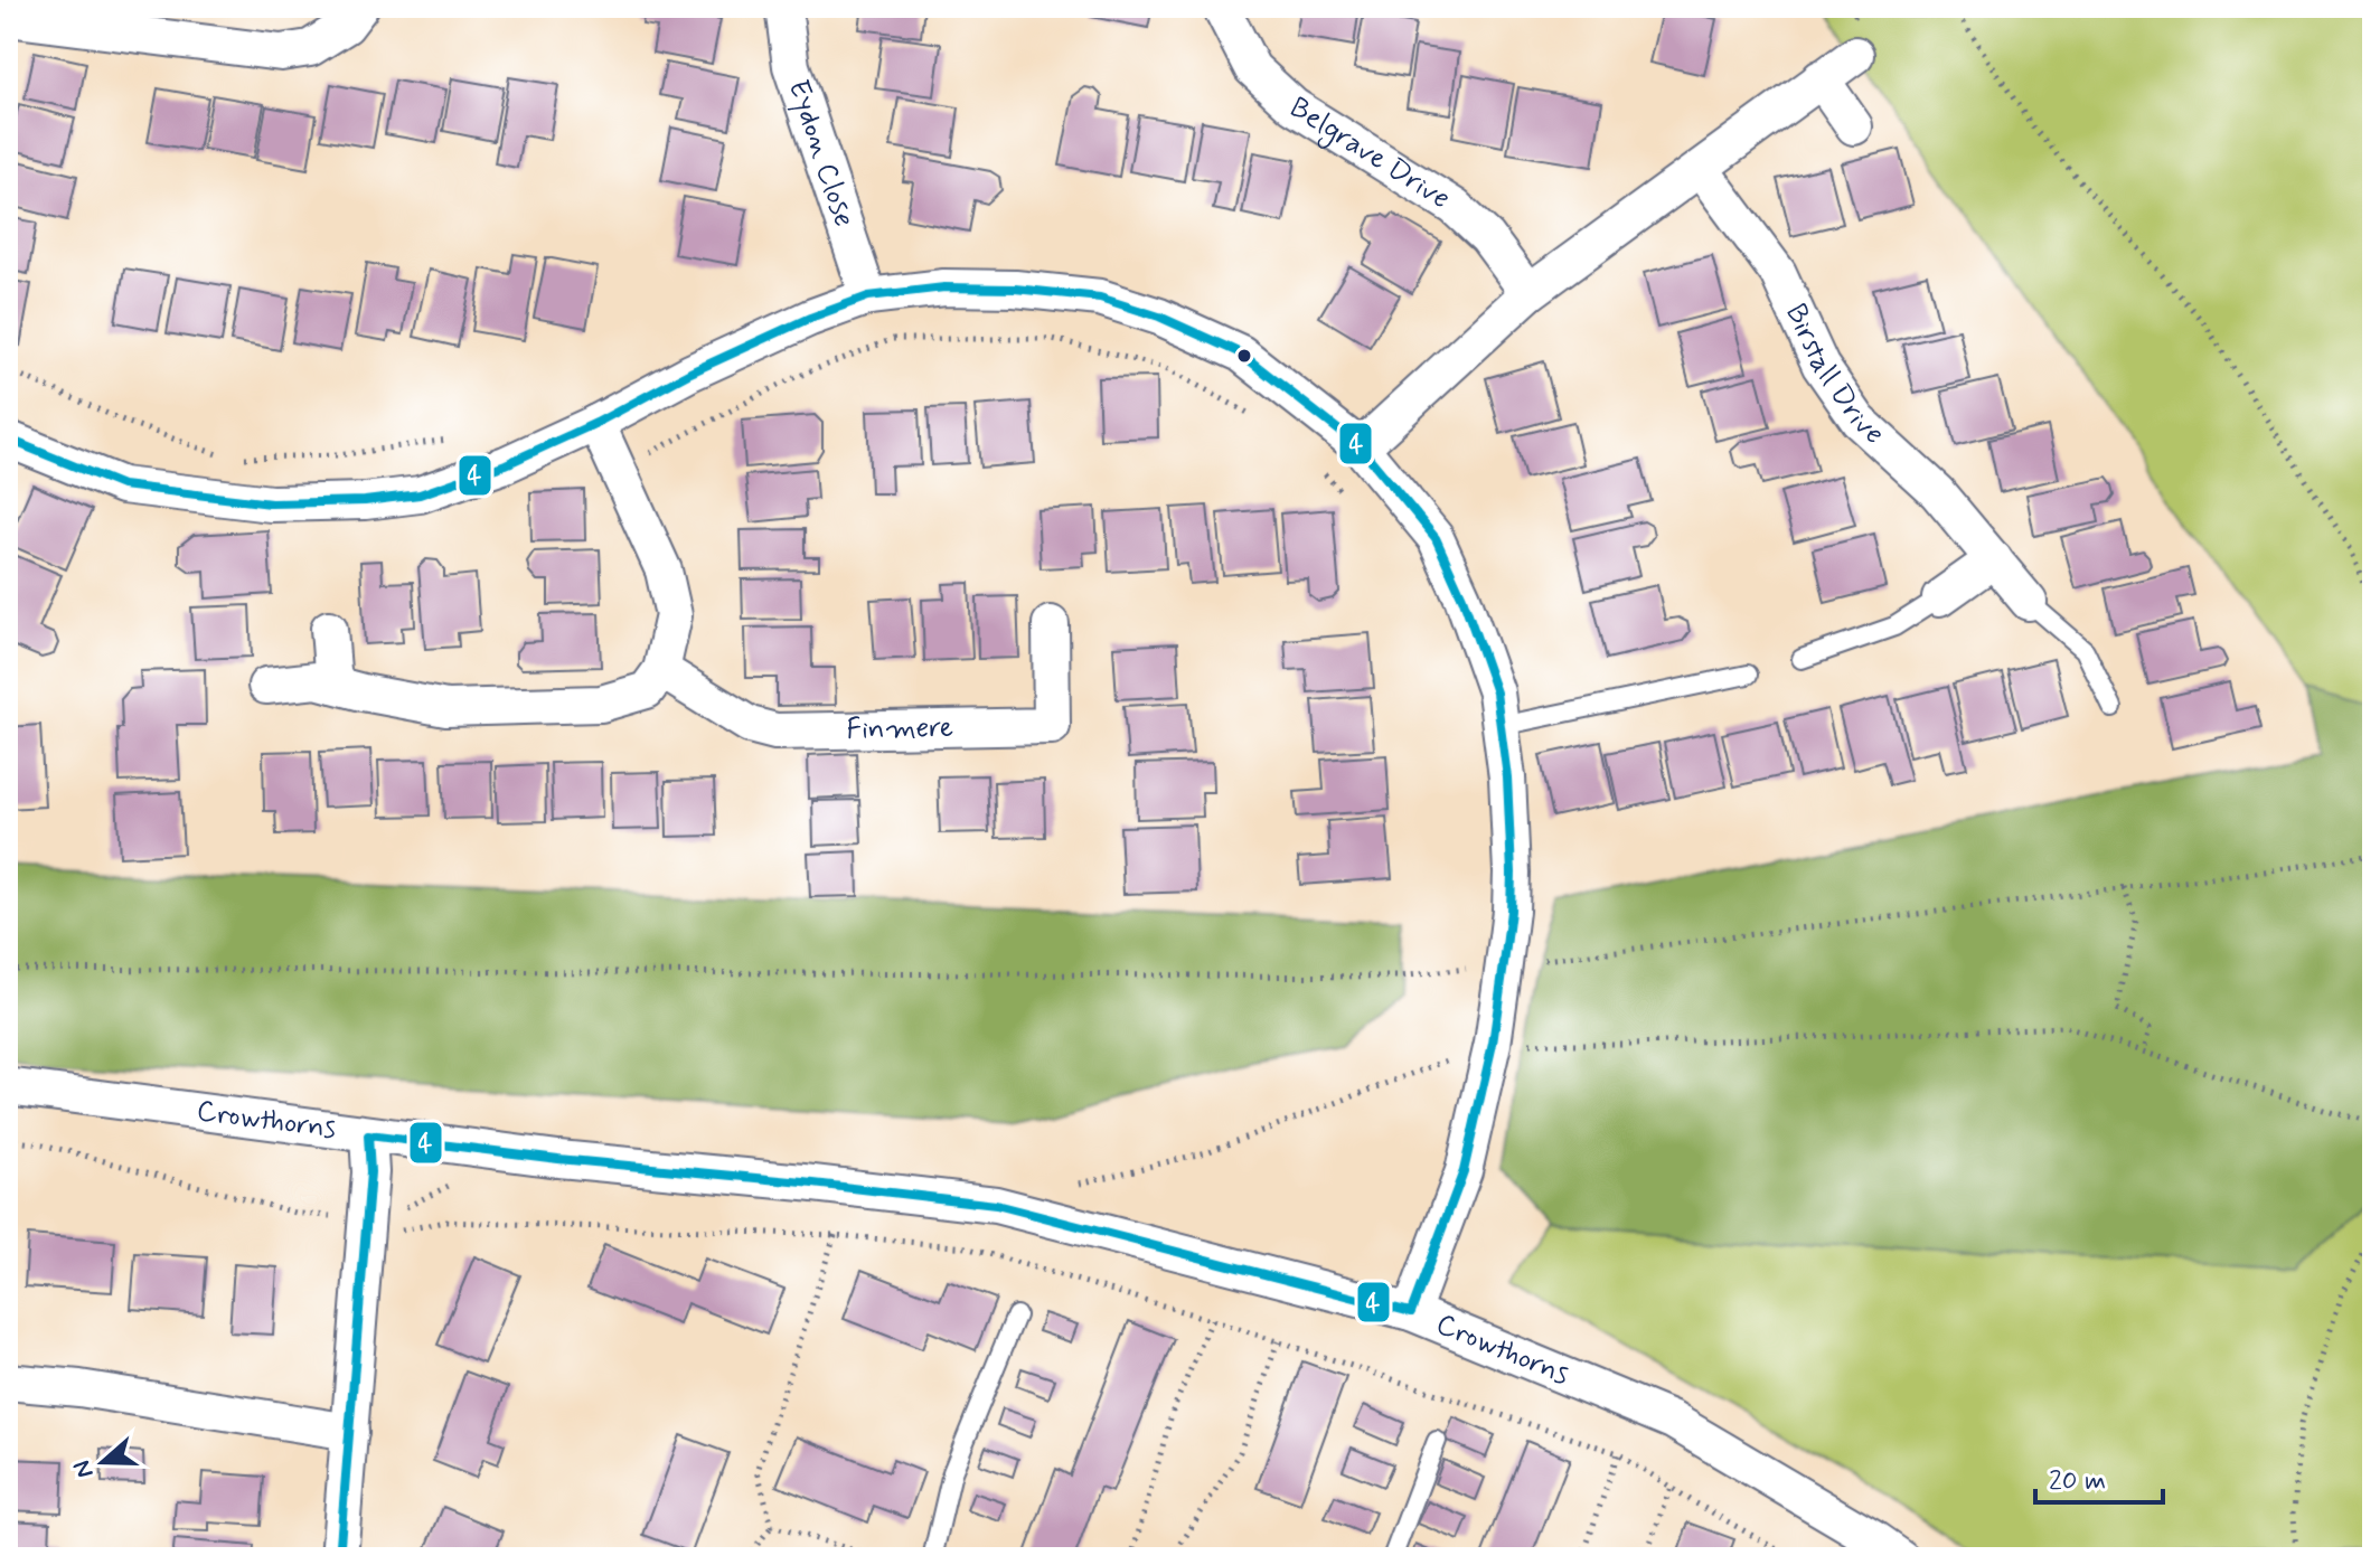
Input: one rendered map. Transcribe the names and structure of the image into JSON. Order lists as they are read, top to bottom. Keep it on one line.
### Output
{"streets":{"street":["Belgrave Drive","Eydon Close","Birstall Drive","Finmere","Crowthorns"]},"lines":["transit line 4"],"scale_bar":"20 m","north":"left"}
